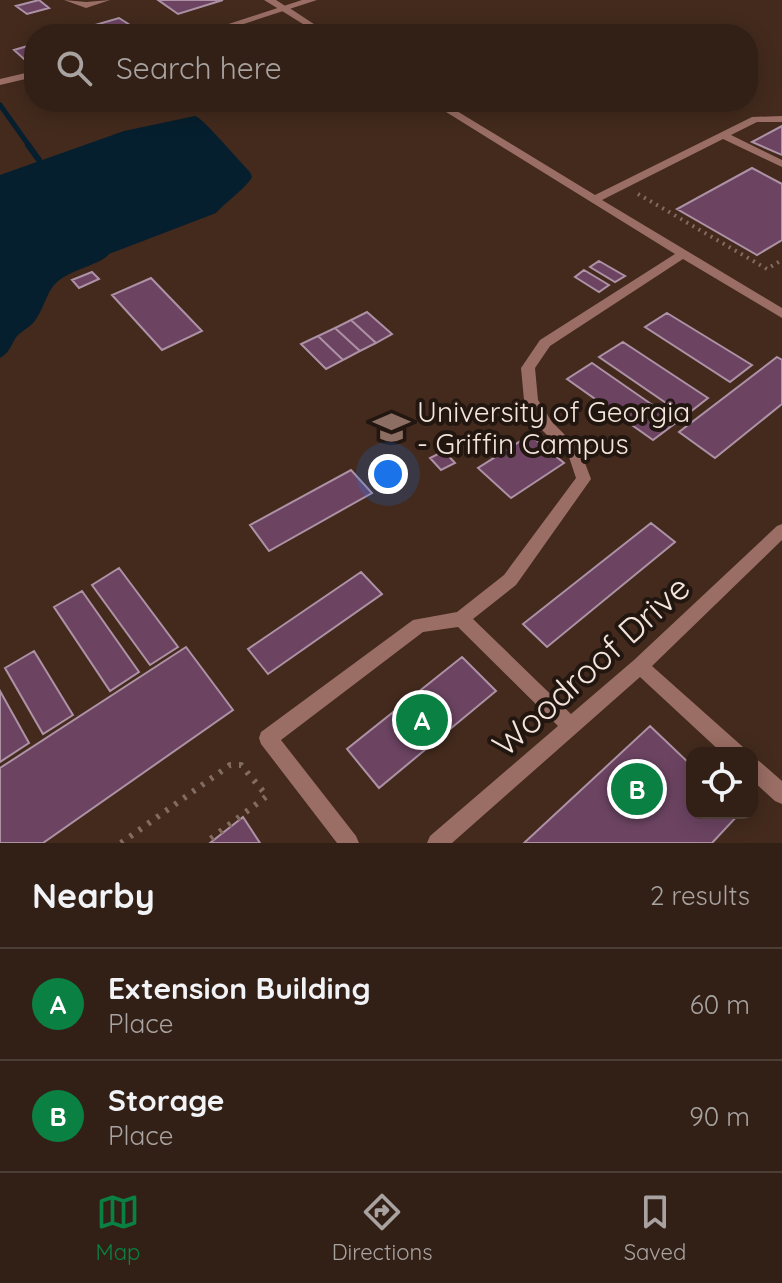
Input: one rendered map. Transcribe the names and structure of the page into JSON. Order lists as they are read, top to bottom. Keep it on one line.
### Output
{"streets":{"lane":["Woodroof Drive"]},"places":{"school or university":["University of Georgia - Griffin Campus"]},"page":{"search":"Search here","pins":["A","B"],"heading":["Nearby","2 results"],"list":[{"mark":"A","name":"Extension Building","note":"Place","value":"60 m"},{"mark":"B","name":"Storage","note":"Place","value":"90 m"}],"nav":["Map","Directions","Saved"]}}
